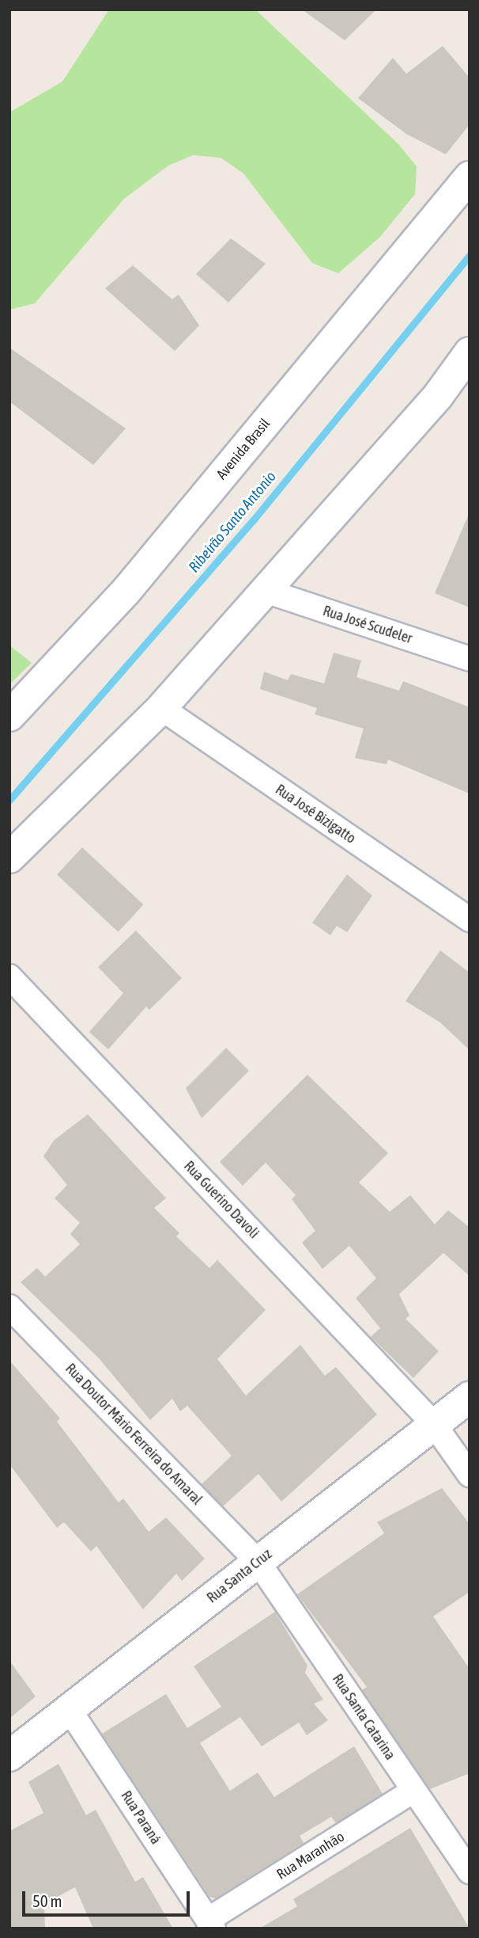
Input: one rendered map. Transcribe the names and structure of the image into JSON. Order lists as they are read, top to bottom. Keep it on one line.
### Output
{"streets":{"main road":["Avenida Brasil","Rua Santa Cruz"],"street":["Rua José Scudeler","Rua José Bizigatto","Rua Guerino Davoli","Rua Doutor Mário Ferreira do Amaral","Rua Santa Catarina","Rua Paraná","Rua Maranhão"]},"crossings":[["Rua Guerino Davoli","Rua Santa Cruz"],["Rua Doutor Mário Ferreira do Amaral","Rua Santa Cruz"],["Rua Doutor Mário Ferreira do Amaral","Rua Santa Catarina"],["Rua Santa Cruz","Rua Santa Catarina"],["Rua Santa Cruz","Rua Paraná"],["Rua Santa Catarina","Rua Maranhão"],["Rua Paraná","Rua Maranhão"]],"water":["Ribeirão Santo Antonio"],"scale_bar":"50 m"}
